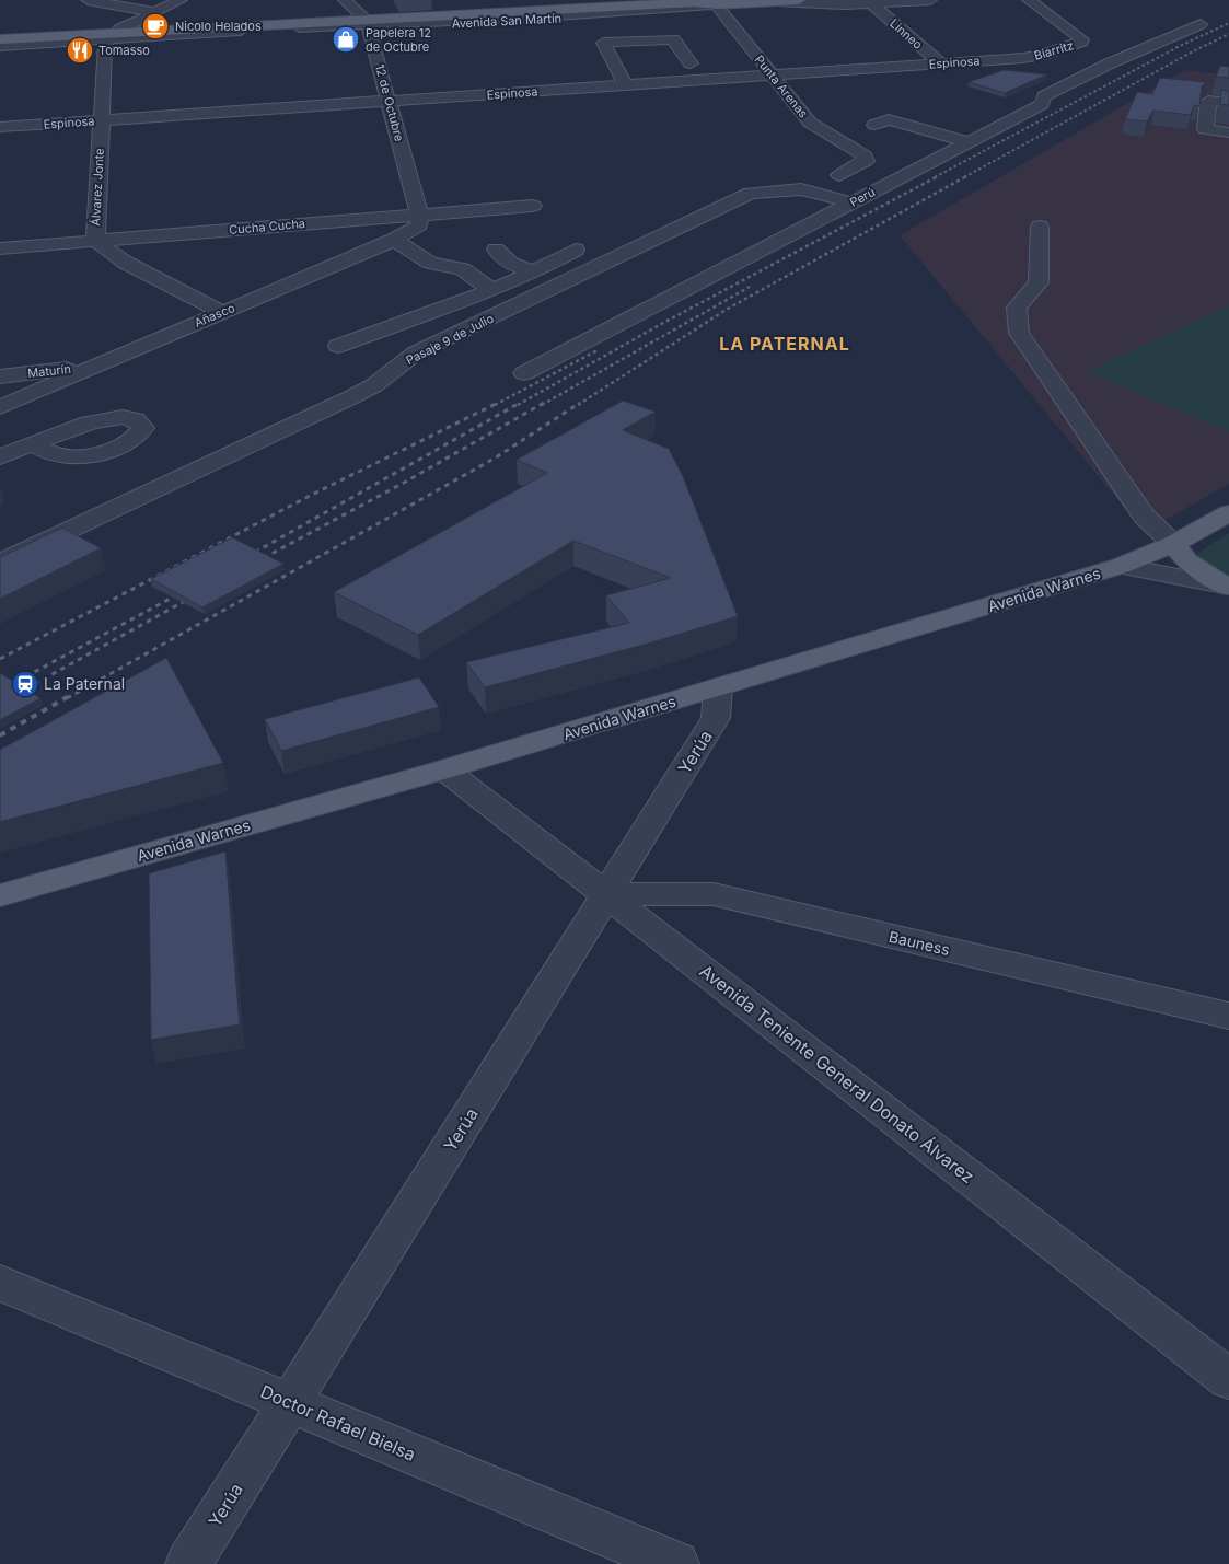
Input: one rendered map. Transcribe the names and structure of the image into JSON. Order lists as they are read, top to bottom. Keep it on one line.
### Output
{"streets":{"main road":["Avenida San Martín","Avenida Warnes"],"street":["Linneo","Biarritz","Espinosa","Punta Arenas","12 de Octubre","Álvarez Jonte","Perú","Cucha Cucha","Añasco","Pasaje 9 de Julio","Maturín","Yerúa","Bauness","Avenida Teniente General Donato Álvarez","Doctor Rafael Bielsa"]},"crossings":[["Avenida San Martín","Linneo"],["Avenida San Martín","Punta Arenas"],["Avenida San Martín","12 de Octubre"],["Avenida San Martín","Álvarez Jonte"],["Linneo","Espinosa"],["Biarritz","Espinosa"],["Espinosa","Punta Arenas"],["Espinosa","12 de Octubre"],["Espinosa","Álvarez Jonte"],["12 de Octubre","Cucha Cucha"],["12 de Octubre","Añasco"],["Álvarez Jonte","Cucha Cucha"],["Álvarez Jonte","Añasco"],["Perú","Pasaje 9 de Julio"],["Cucha Cucha","Añasco"],["Añasco","Maturín"],["Avenida Warnes","Yerúa"],["Avenida Warnes","Avenida Teniente General Donato Álvarez"],["Yerúa","Bauness"],["Yerúa","Avenida Teniente General Donato Álvarez"],["Yerúa","Doctor Rafael Bielsa"],["Bauness","Avenida Teniente General Donato Álvarez"]],"districts":["LA PATERNAL"],"places":{"cafe":["Nicolo Helados"],"shop":["Papelera 12 de Octubre"],"restaurant":["Tomasso"],"station":["La Paternal"]}}
